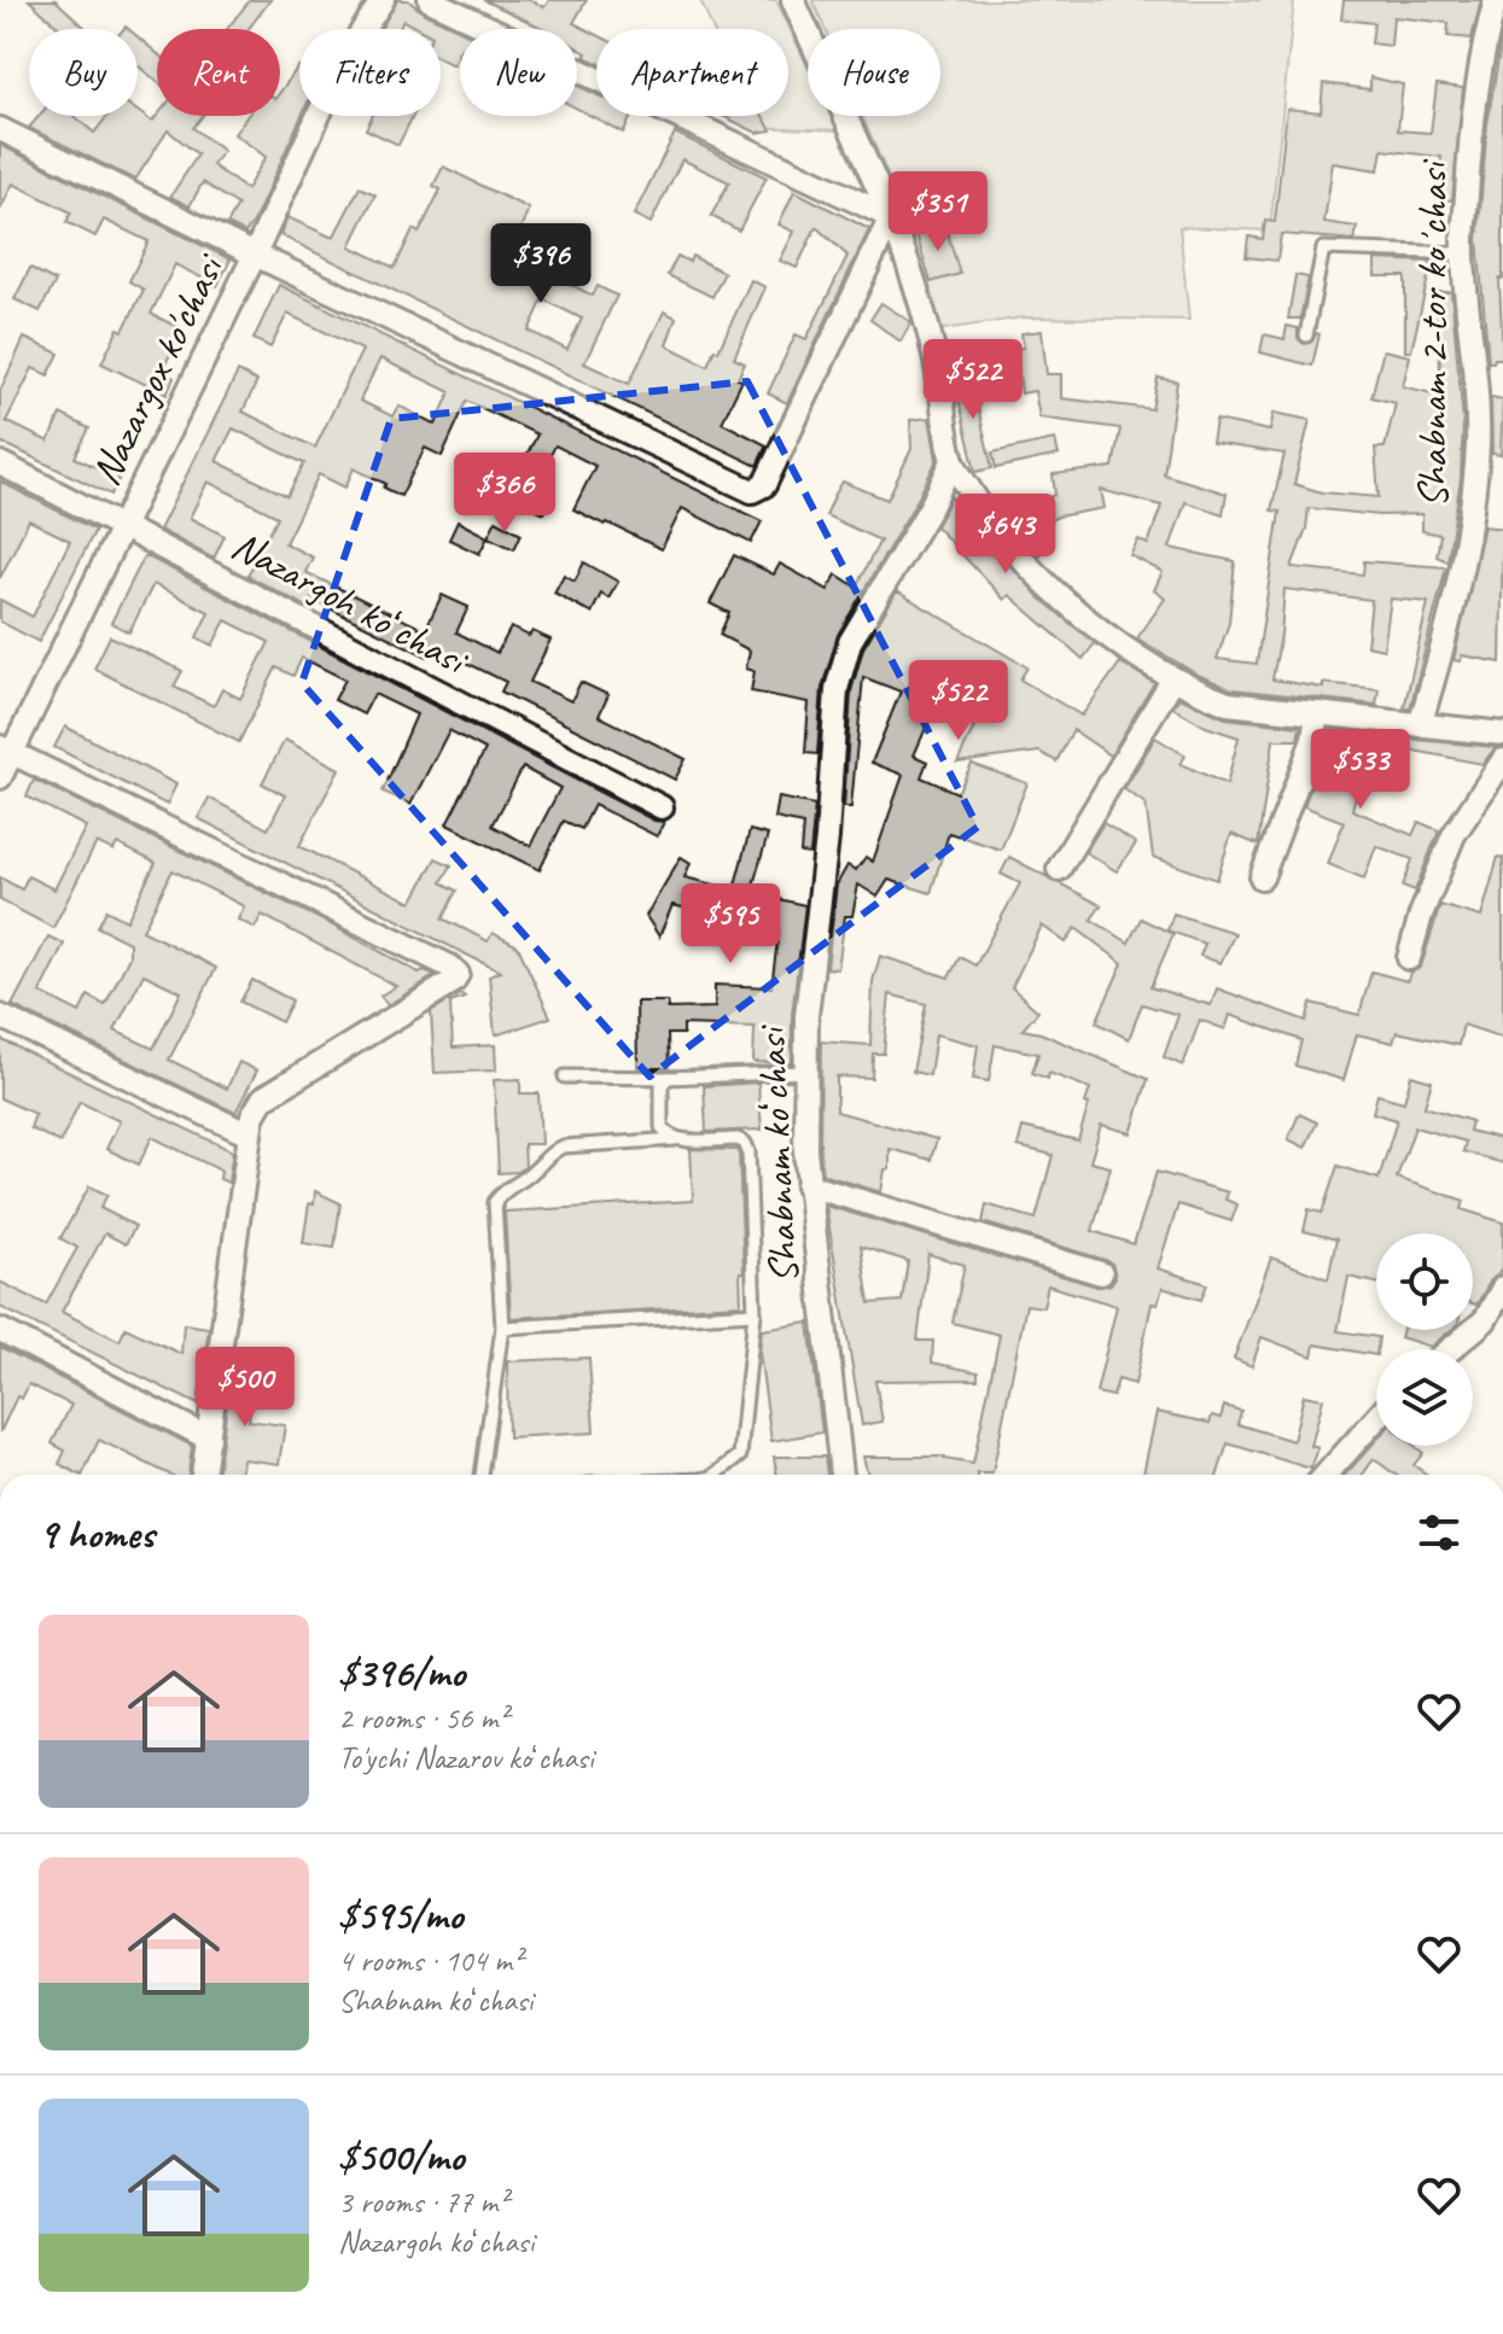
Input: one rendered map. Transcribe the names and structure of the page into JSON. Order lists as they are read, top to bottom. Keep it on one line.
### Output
{"streets":{"street":["Shabnam 2-tor koʼchasi","Nazargox ko'chasi","Nazargoh koʻchasi","Shabnam koʻchasi"]},"crossings":[["Nazargox ko'chasi","Nazargoh koʻchasi"]],"page":{"chip":["Buy","Rent","Filters","New","Apartment","House"],"price":["$351","$396","$522","$366","$643","$522","$533","$595","$500"],"heading":"9 homes","list":[{"name":"$396/mo","note":"2 rooms · 56 m² · To'ychi Nazarov koʻchasi"},{"name":"$595/mo","note":"4 rooms · 104 m² · Shabnam koʻchasi"},{"name":"$500/mo","note":"3 rooms · 77 m² · Nazargoh koʻchasi"}]}}
